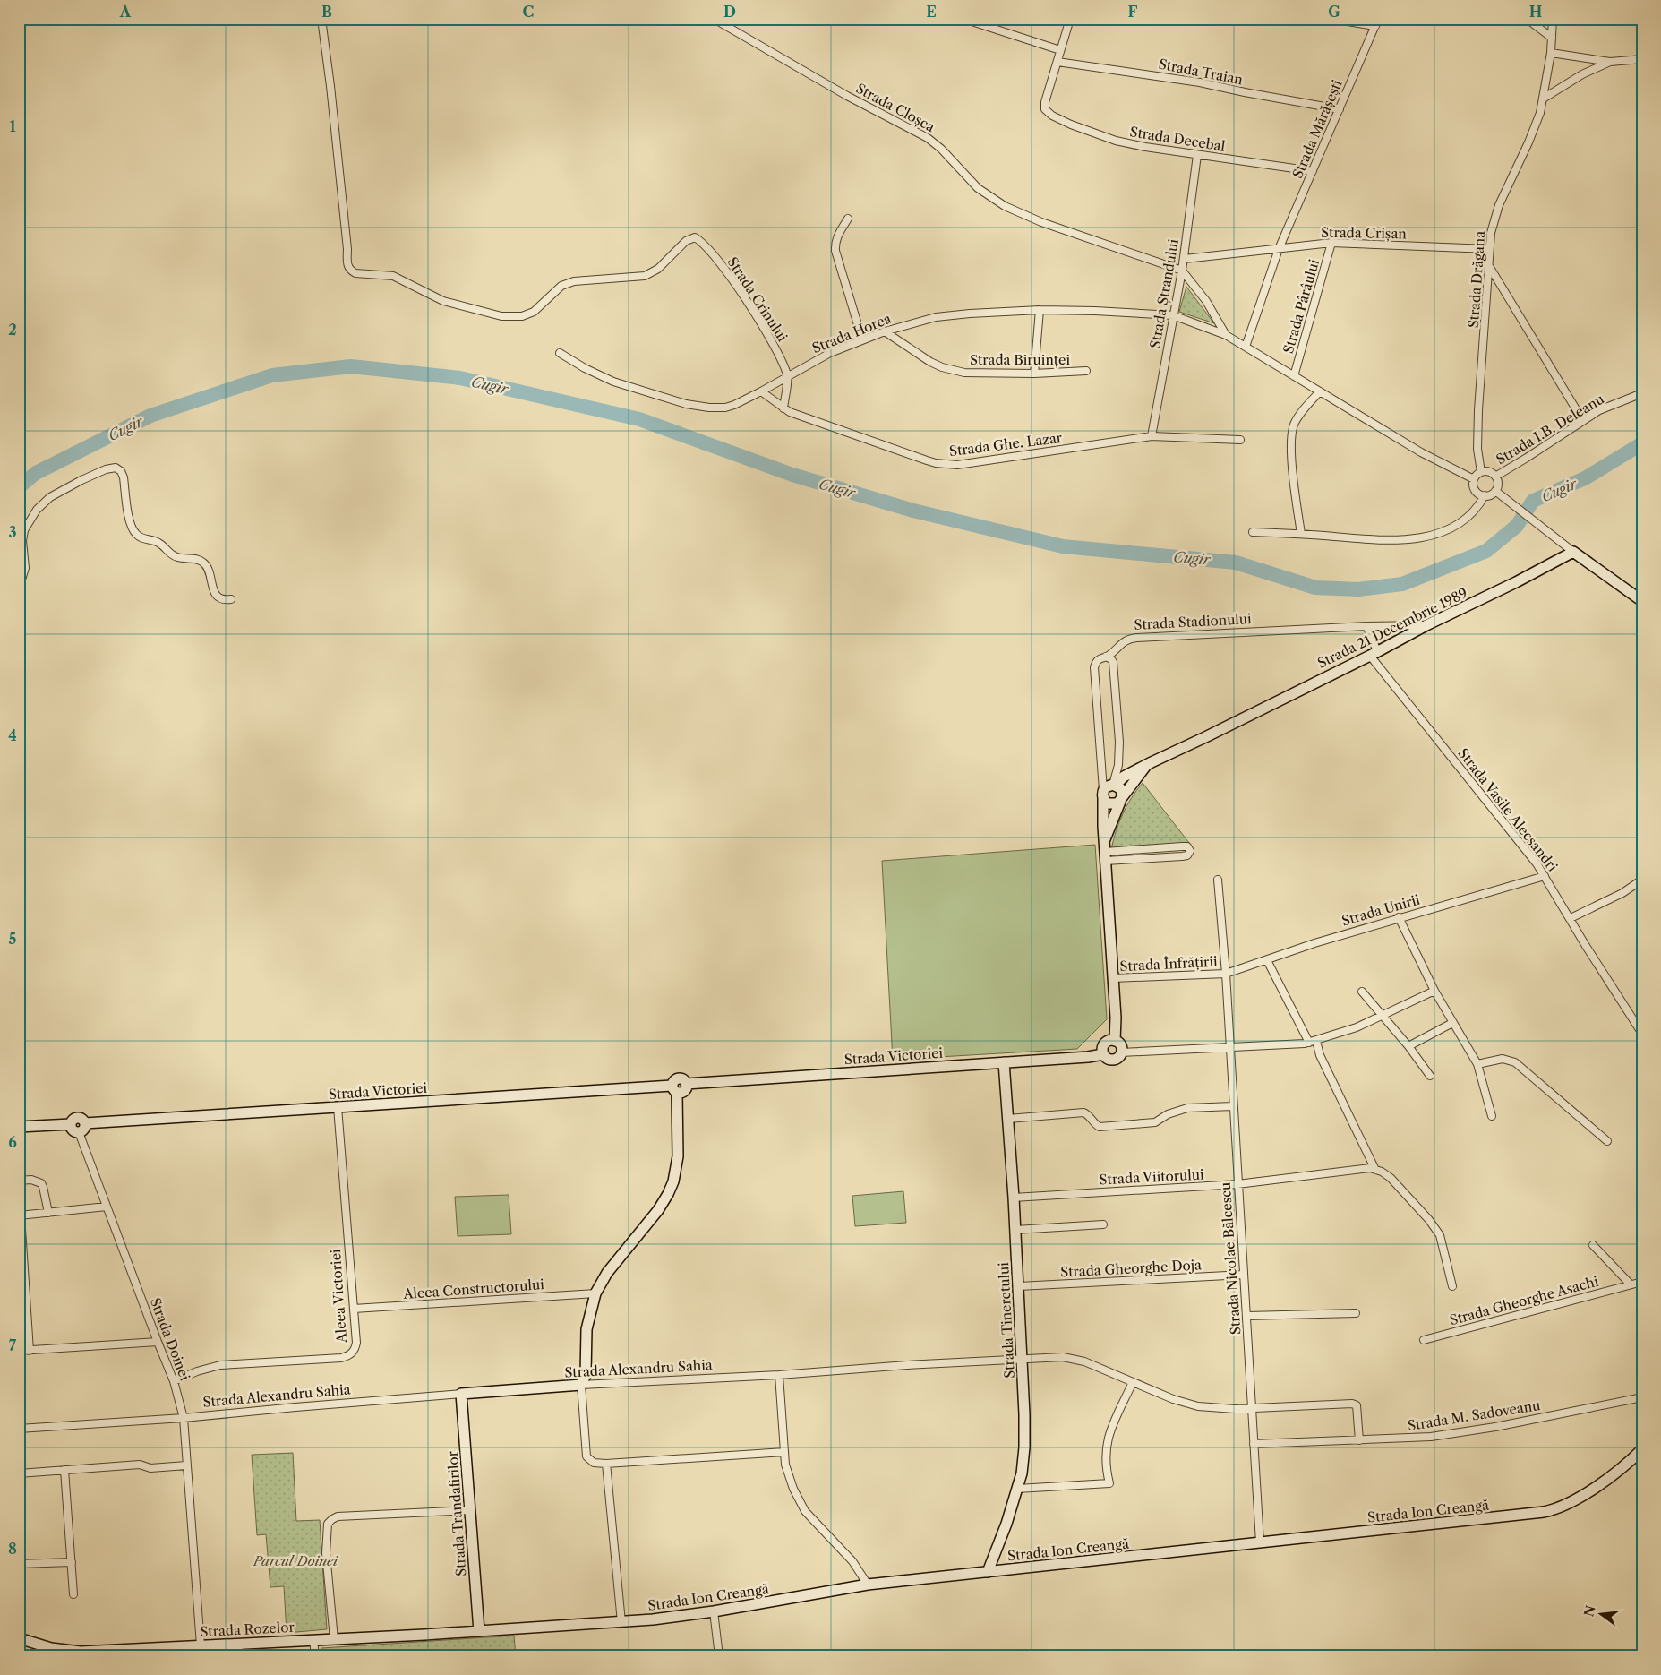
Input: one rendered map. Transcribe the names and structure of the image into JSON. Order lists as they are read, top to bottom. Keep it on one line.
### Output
{"streets":{"street":["Strada Traian","Strada Cloșca","Strada Mărășești","Strada Decebal","Strada Crișan","Strada Drăgana","Strada Ștrandului","Strada Crinului","Strada Pârâului","Strada Horea","Strada Biruinței","Strada I.B. Deleanu","Strada Ghe. Lazar","Strada Stadionului","Strada 21 Decembrie 1989","Strada Vasile Alecsandri","Strada Unirii","Strada Înfrățirii","Strada Victoriei","Strada Viitorului","Strada Nicolae Bălcescu","Strada Gheorghe Doja","Aleea Constructorului","Aleea Victoriei","Strada Gheorghe Asachi","Strada Tineretului","Strada Doinei","Strada Alexandru Sahia","Strada M. Sadoveanu","Strada Ion Creangă","Strada Trandafirilor","Strada Rozelor"]},"crossings":[["Strada Traian","Strada Mărășești"],["Strada Traian","Strada Decebal"],["Strada Cloșca","Strada Ștrandului"],["Strada Mărășești","Strada Decebal"],["Strada Mărășești","Strada Crișan"],["Strada Mărășești","Strada Horea"],["Strada Decebal","Strada Ștrandului"],["Strada Crișan","Strada Drăgana"],["Strada Crișan","Strada Ștrandului"],["Strada Crișan","Strada Pârâului"],["Strada Drăgana","Strada Horea"],["Strada Drăgana","Strada I.B. Deleanu"],["Strada Ștrandului","Strada Horea"],["Strada Ștrandului","Strada Ghe. Lazar"],["Strada Crinului","Strada Horea"],["Strada Crinului","Strada Ghe. Lazar"],["Strada Pârâului","Strada Horea"],["Strada Horea","Strada Biruinței"],["Strada Horea","Strada I.B. Deleanu"],["Strada Horea","Strada Ghe. Lazar"],["Strada Stadionului","Strada 21 Decembrie 1989"],["Strada 21 Decembrie 1989","Strada Vasile Alecsandri"],["Strada Vasile Alecsandri","Strada Unirii"],["Strada Unirii","Strada Înfrățirii"],["Strada Unirii","Strada Nicolae Bălcescu"],["Strada Înfrățirii","Strada Nicolae Bălcescu"],["Strada Victoriei","Aleea Victoriei"],["Strada Victoriei","Strada Tineretului"],["Strada Victoriei","Strada Doinei"],["Strada Viitorului","Strada Nicolae Bălcescu"],["Strada Viitorului","Strada Tineretului"],["Strada Nicolae Bălcescu","Strada Gheorghe Doja"],["Strada Nicolae Bălcescu","Strada Alexandru Sahia"],["Strada Nicolae Bălcescu","Strada M. Sadoveanu"],["Strada Nicolae Bălcescu","Strada Ion Creangă"],["Strada Gheorghe Doja","Strada Tineretului"],["Aleea Constructorului","Aleea Victoriei"],["Aleea Victoriei","Strada Doinei"],["Strada Tineretului","Strada Alexandru Sahia"],["Strada Tineretului","Strada Ion Creangă"],["Strada Doinei","Strada Alexandru Sahia"],["Strada Doinei","Strada Rozelor"],["Strada Alexandru Sahia","Strada M. Sadoveanu"],["Strada Alexandru Sahia","Strada Trandafirilor"],["Strada Ion Creangă","Strada Trandafirilor"],["Strada Ion Creangă","Strada Rozelor"],["Strada Trandafirilor","Strada Rozelor"]],"water":["Cugir"],"parks":["Parcul Doinei"],"north":"left","grid":{"columns":["A","B","C","D","E","F","G","H"],"rows":["1","2","3","4","5","6","7","8"]}}
